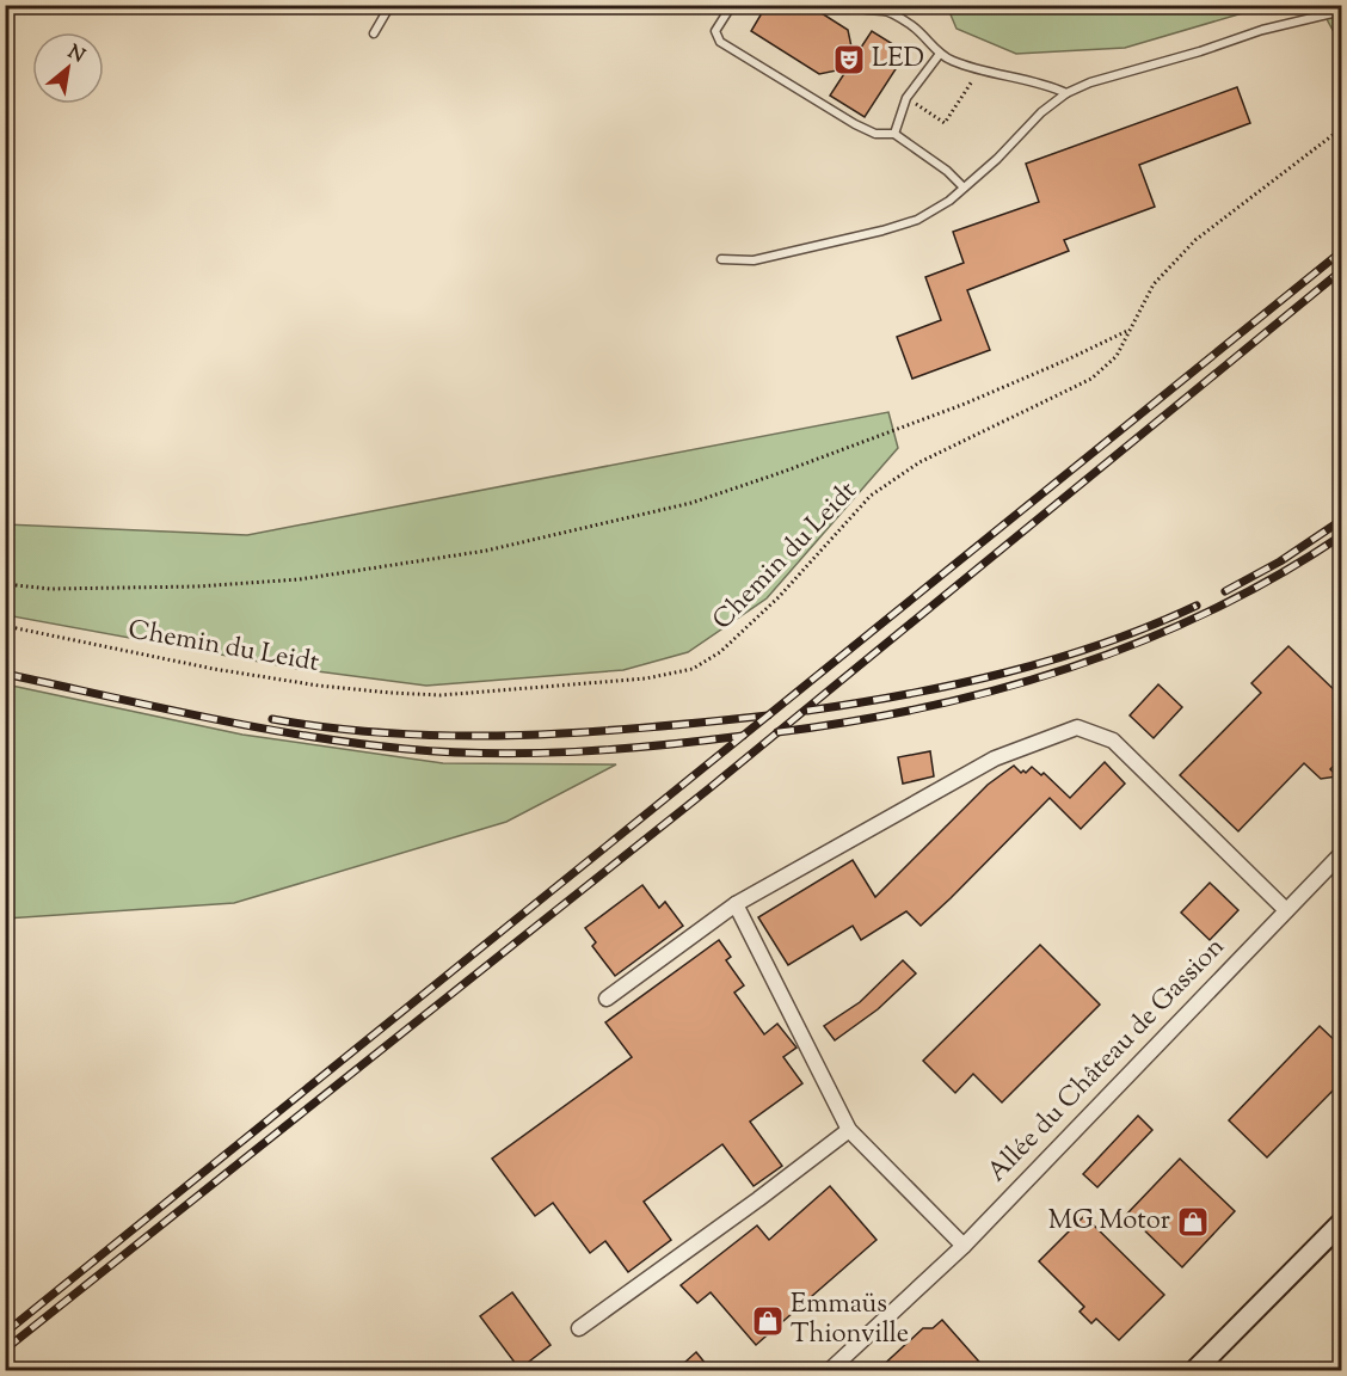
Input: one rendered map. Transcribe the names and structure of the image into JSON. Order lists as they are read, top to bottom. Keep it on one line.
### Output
{"streets":{"street":["Allée du Château de Gassion"],"path":["Chemin du Leidt"]},"places":{"theatre":["LED"],"shop":["MG Motor","Emmaüs Thionville"]},"north":"top right"}
